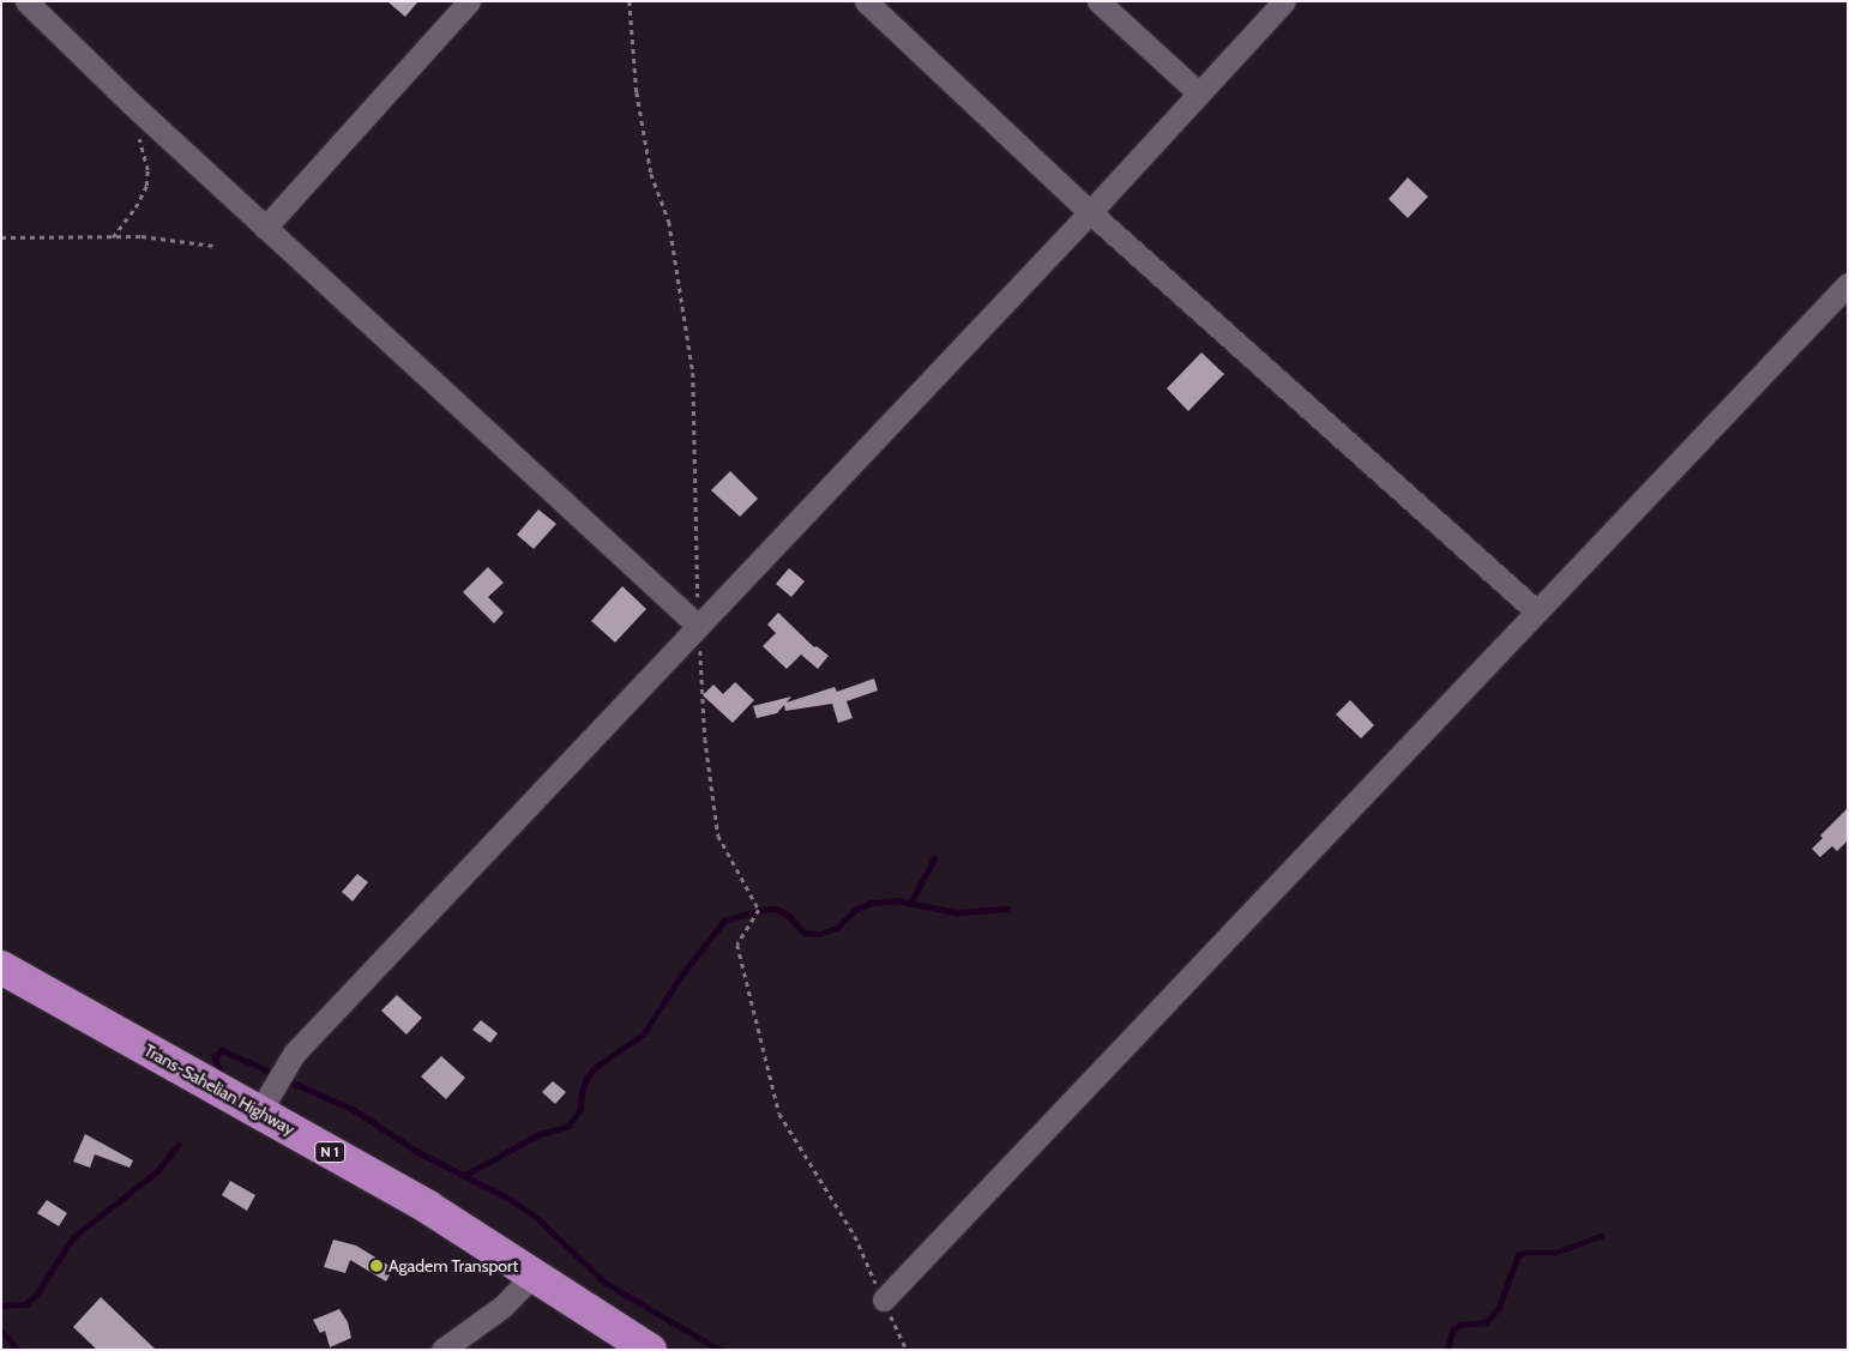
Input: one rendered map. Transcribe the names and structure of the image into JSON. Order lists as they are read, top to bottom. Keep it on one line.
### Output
{"streets":{"highway":["Trans-Sahelian Highway","N 1"]},"places":["Agadem Transport"]}
